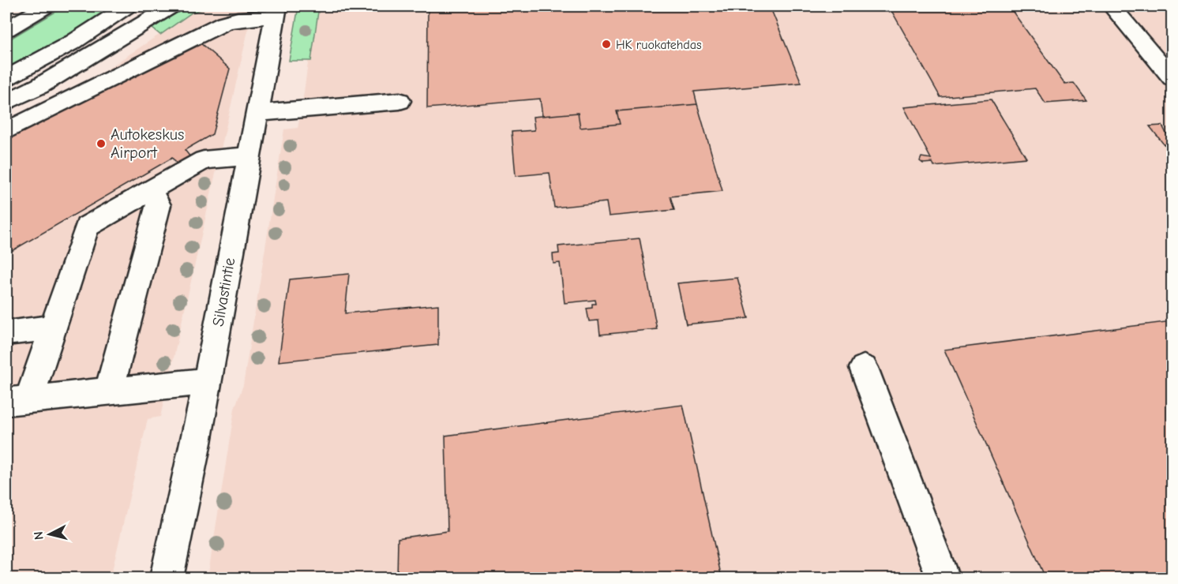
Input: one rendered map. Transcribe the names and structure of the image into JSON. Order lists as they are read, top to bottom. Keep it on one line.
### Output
{"streets":{"main road":["Silvastintie"]},"places":["HK ruokatehdas","Autokeskus Airport"],"north":"left"}
